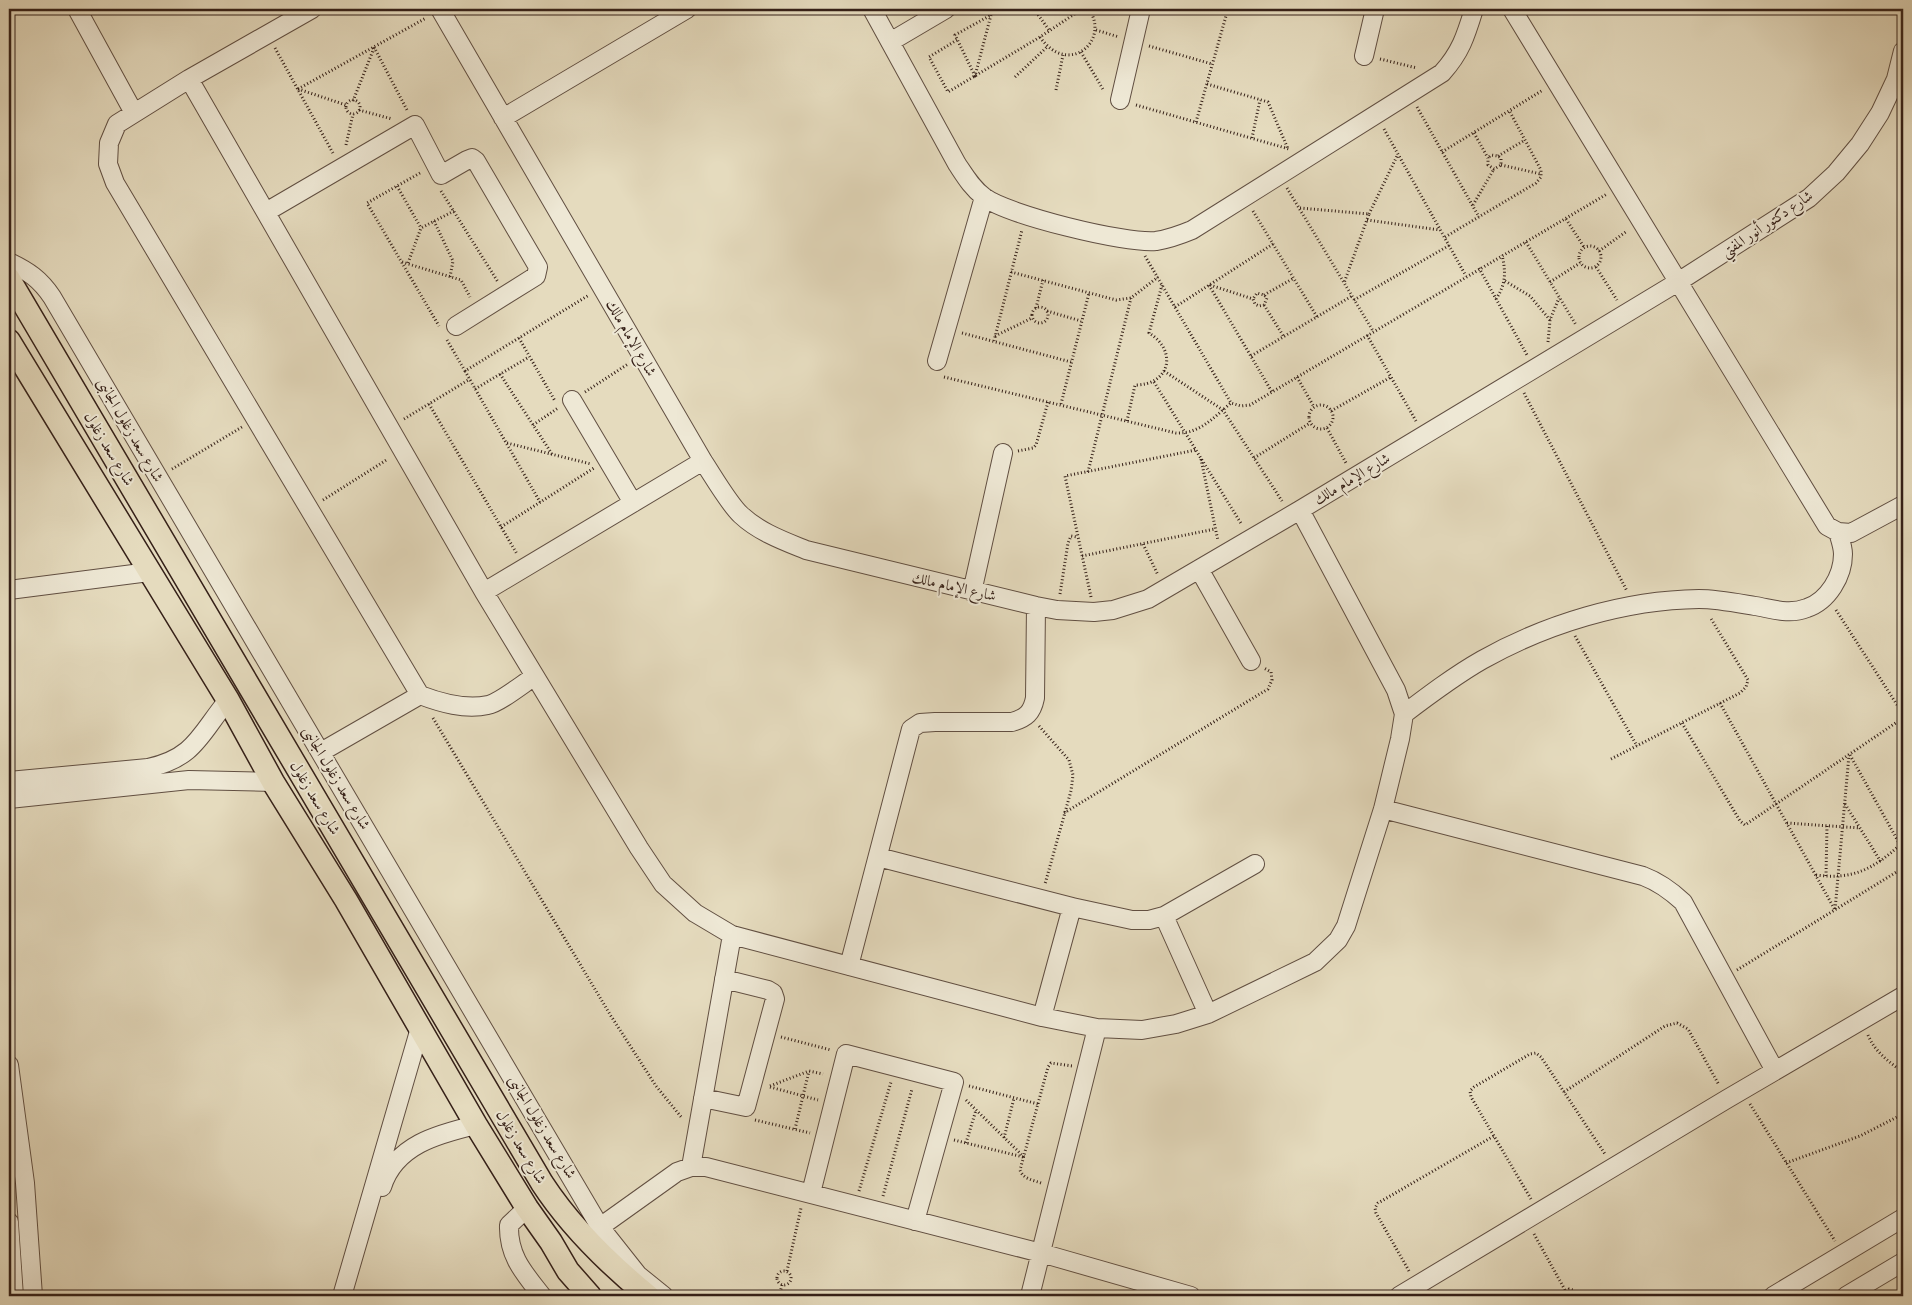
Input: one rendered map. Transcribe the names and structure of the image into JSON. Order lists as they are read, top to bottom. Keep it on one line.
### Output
{"streets":{"main road":["شارع سعد زغلول"],"street":["شارع دكتور أنور المفتي","شارع الإمام مالك","شارع سعد زغلول الجانبى"]},"crossings":[["شارع دكتور أنور المفتي","شارع الإمام مالك"]]}
